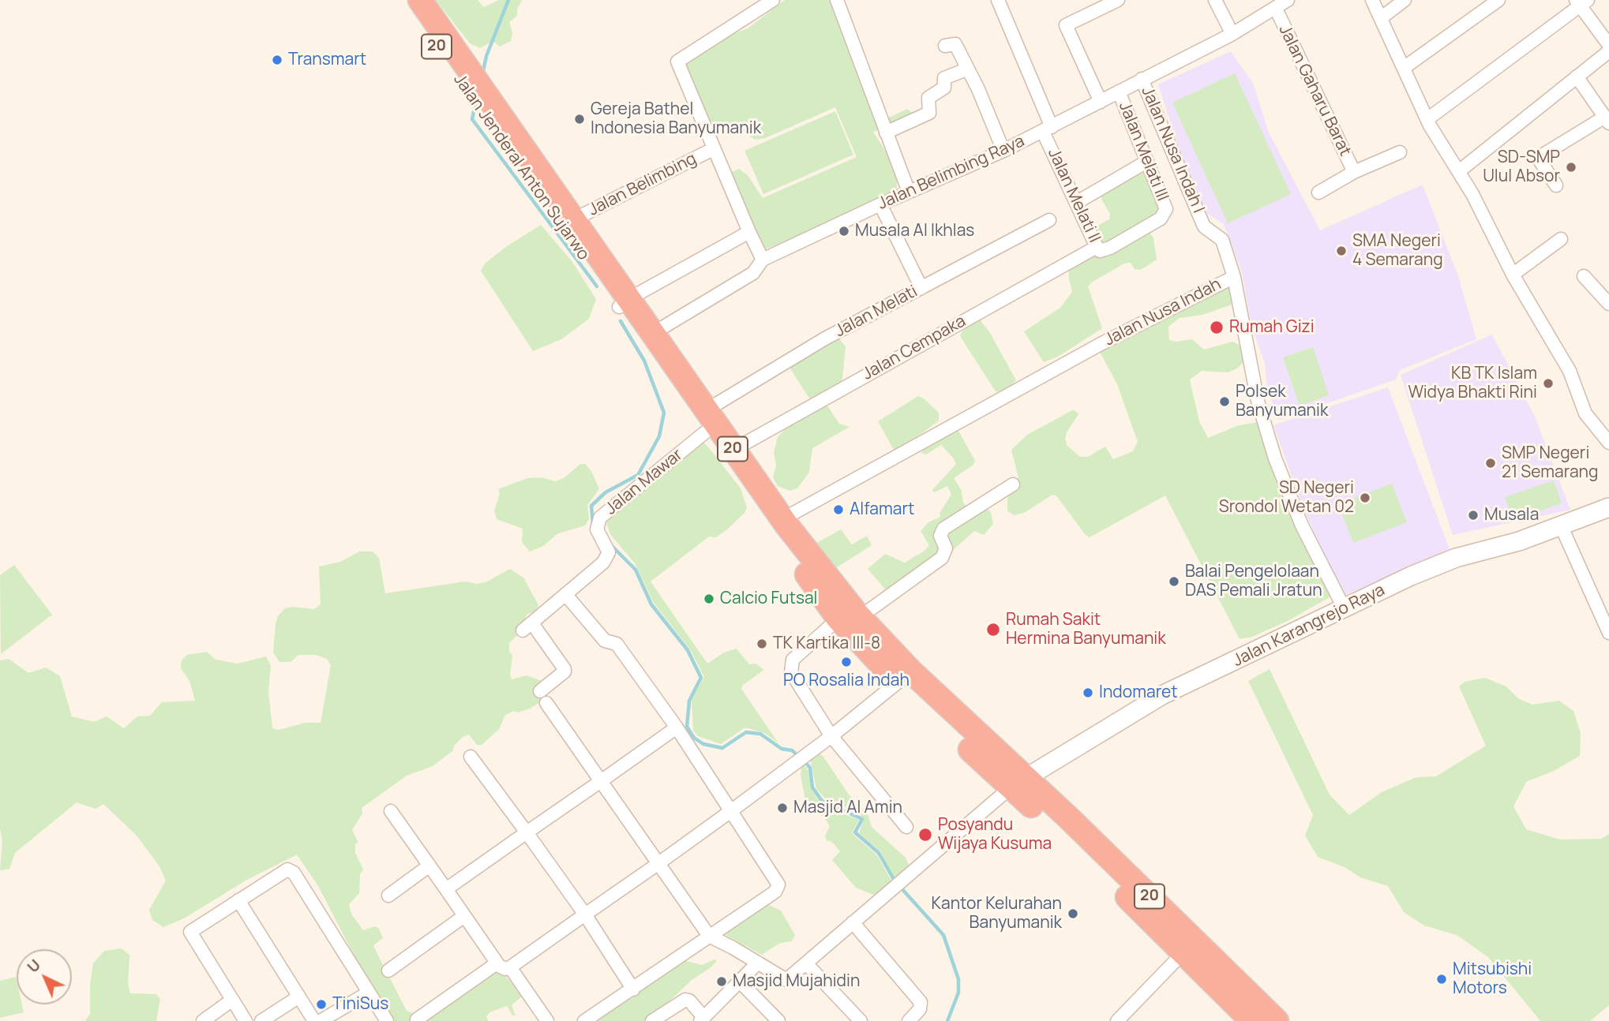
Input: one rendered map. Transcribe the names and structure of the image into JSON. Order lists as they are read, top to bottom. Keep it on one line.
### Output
{"streets":{"highway":["20","Jalan Jenderal Anton Sujarwo"],"main road":["Jalan Karangrejo Raya"],"street":["Jalan Gaharu Barat","Jalan Nusa Indah I","Jalan Melati III","Jalan Belimbing Raya","Jalan Belimbing","Jalan Melati II","Jalan Melati","Jalan Nusa Indah","Jalan Cempaka","Jalan Mawar"]},"crossings":[["20","Jalan Jenderal Anton Sujarwo"],["20","Jalan Karangrejo Raya"],["Jalan Gaharu Barat","Jalan Belimbing Raya"],["Jalan Nusa Indah I","Jalan Belimbing Raya"],["Jalan Nusa Indah I","Jalan Nusa Indah"],["Jalan Melati III","Jalan Belimbing Raya"],["Jalan Melati III","Jalan Melati II"],["Jalan Jenderal Anton Sujarwo","Jalan Belimbing Raya"],["Jalan Jenderal Anton Sujarwo","Jalan Belimbing"],["Jalan Jenderal Anton Sujarwo","Jalan Melati"],["Jalan Jenderal Anton Sujarwo","Jalan Nusa Indah"],["Jalan Jenderal Anton Sujarwo","Jalan Cempaka"],["Jalan Jenderal Anton Sujarwo","Jalan Mawar"],["Jalan Jenderal Anton Sujarwo","Jalan Karangrejo Raya"],["Jalan Belimbing Raya","Jalan Melati II"],["Jalan Melati II","Jalan Cempaka"],["Jalan Melati","Jalan Mawar"],["Jalan Nusa Indah","Jalan Karangrejo Raya"]],"places":["Transmart","Gereja Bathel Indonesia Banyumanik","SD-SMP Ulul Absor","Musala Al Ikhlas","SMA Negeri 4 Semarang","Rumah Gizi","KB TK Islam Widya Bhakti Rini","Polsek Banyumanik","SMP Negeri 21 Semarang","SD Negeri Srondol Wetan 02","Alfamart","Musala","Balai Pengelolaan DAS Pemali Jratun","Calcio Futsal","Rumah Sakit Hermina Banyumanik","TK Kartika III-8","PO Rosalia Indah","Indomaret","Masjid Al Amin","Posyandu Wijaya Kusuma","Kantor Kelurahan Banyumanik","Mitsubishi Motors","Masjid Mujahidin","TiniSus"],"north":"top left"}
